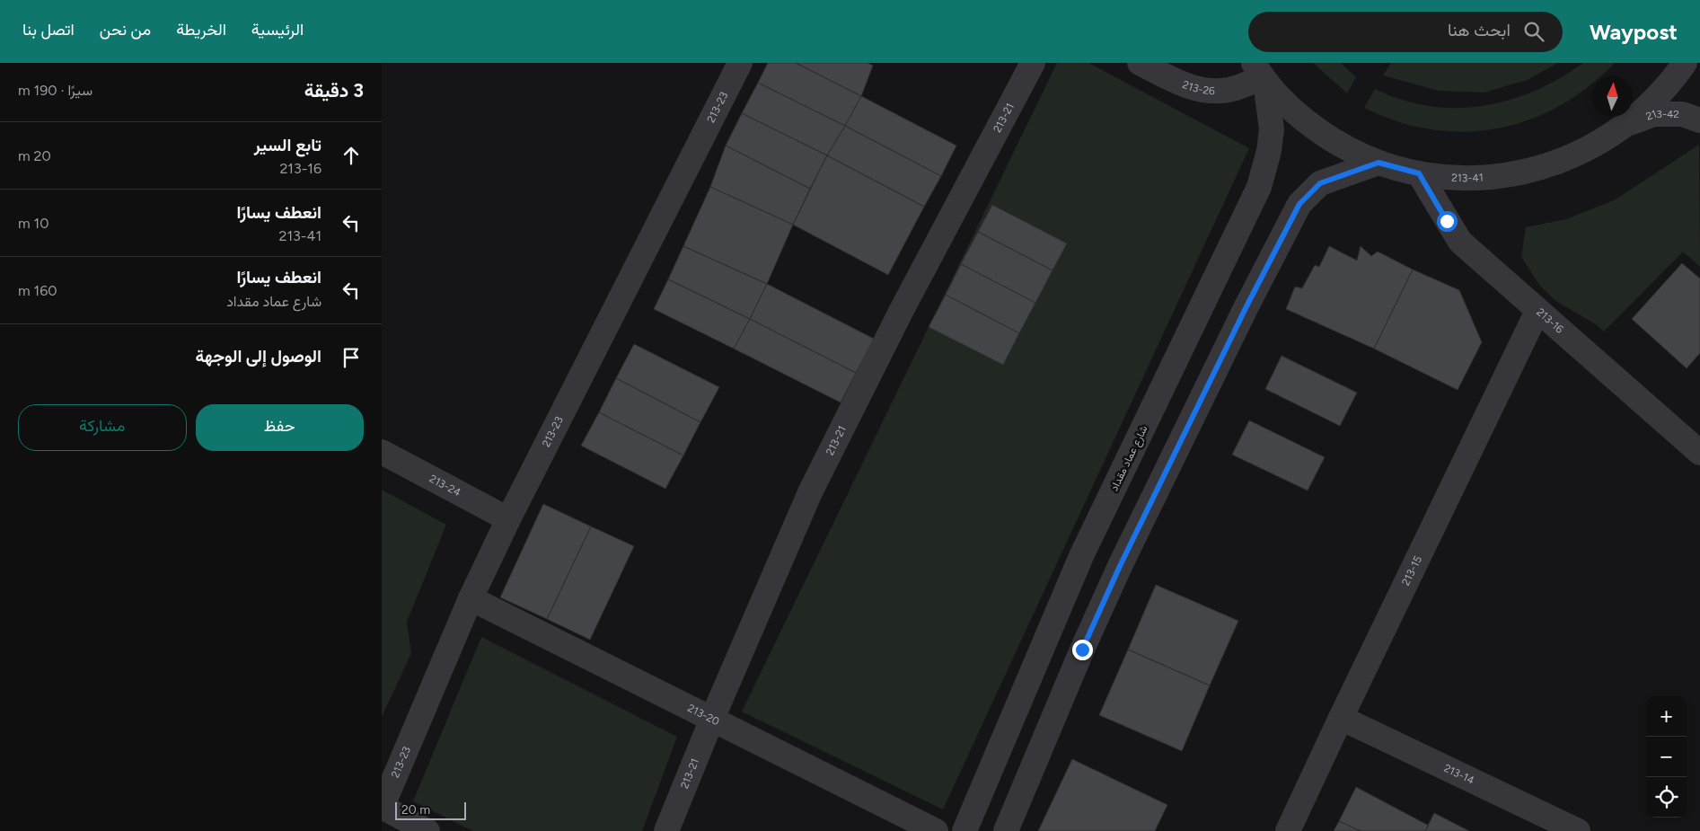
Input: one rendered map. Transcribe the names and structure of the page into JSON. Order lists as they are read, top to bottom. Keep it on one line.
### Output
{"streets":{"street":["213-26","213-23","213-42","213-21","213-41","213-16","شارع عماد مقداد","213-24","213-15","213-20","213-14"]},"crossings":[["213-26","213-41"],["213-26","شارع عماد مقداد"],["213-23","213-24"],["213-23","213-20"],["213-42","213-41"],["213-21","213-20"],["213-41","213-16"],["213-41","شارع عماد مقداد"],["213-16","213-15"],["213-15","213-14"]],"scale_bar":"20 m","north":"top","page":{"header":"Waypost","search":"ابحث هنا","nav":["الرئيسية","الخريطة","من نحن","اتصل بنا"],"heading":["3 دقيقة","سيرًا · 190 m"],"list":[["تابع السير","213-16","20 m"],["انعطف يسارًا","213-41","10 m"],["انعطف يسارًا","شارع عماد مقداد","160 m"],"الوصول إلى الوجهة"],"buttons":["حفظ","مشاركة"],"map_buttons":["+","−"],"scale":"20 m"}}
